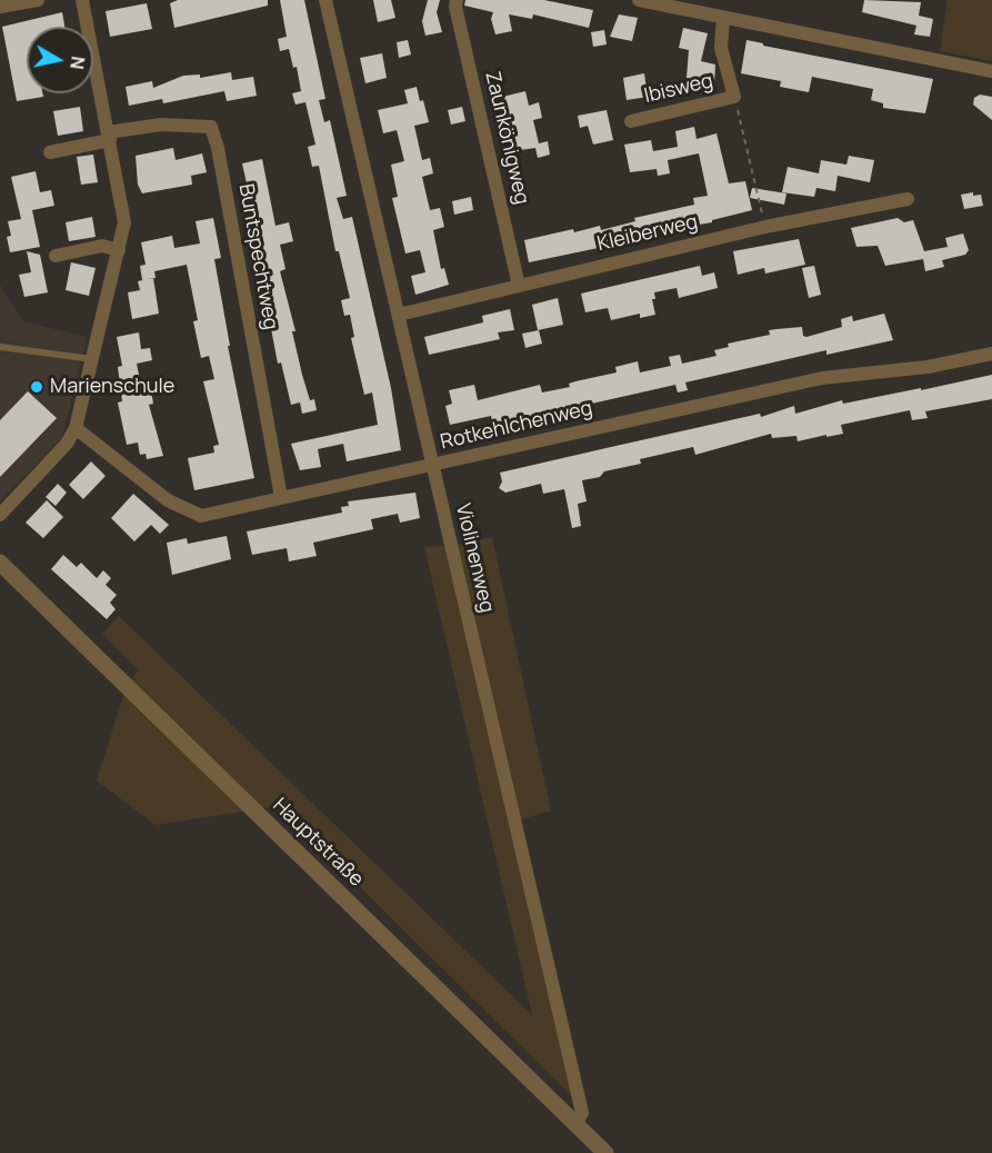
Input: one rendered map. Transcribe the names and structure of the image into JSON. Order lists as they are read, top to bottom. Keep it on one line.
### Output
{"streets":{"street":["Ibisweg","Zaunkönigweg","Kleiberweg","Buntspechtweg","Rotkehlchenweg","Violinenweg","Hauptstraße"]},"crossings":[["Zaunkönigweg","Kleiberweg"],["Kleiberweg","Violinenweg"],["Buntspechtweg","Rotkehlchenweg"],["Rotkehlchenweg","Violinenweg"],["Violinenweg","Hauptstraße"]],"places":["Marienschule"],"north":"right"}
